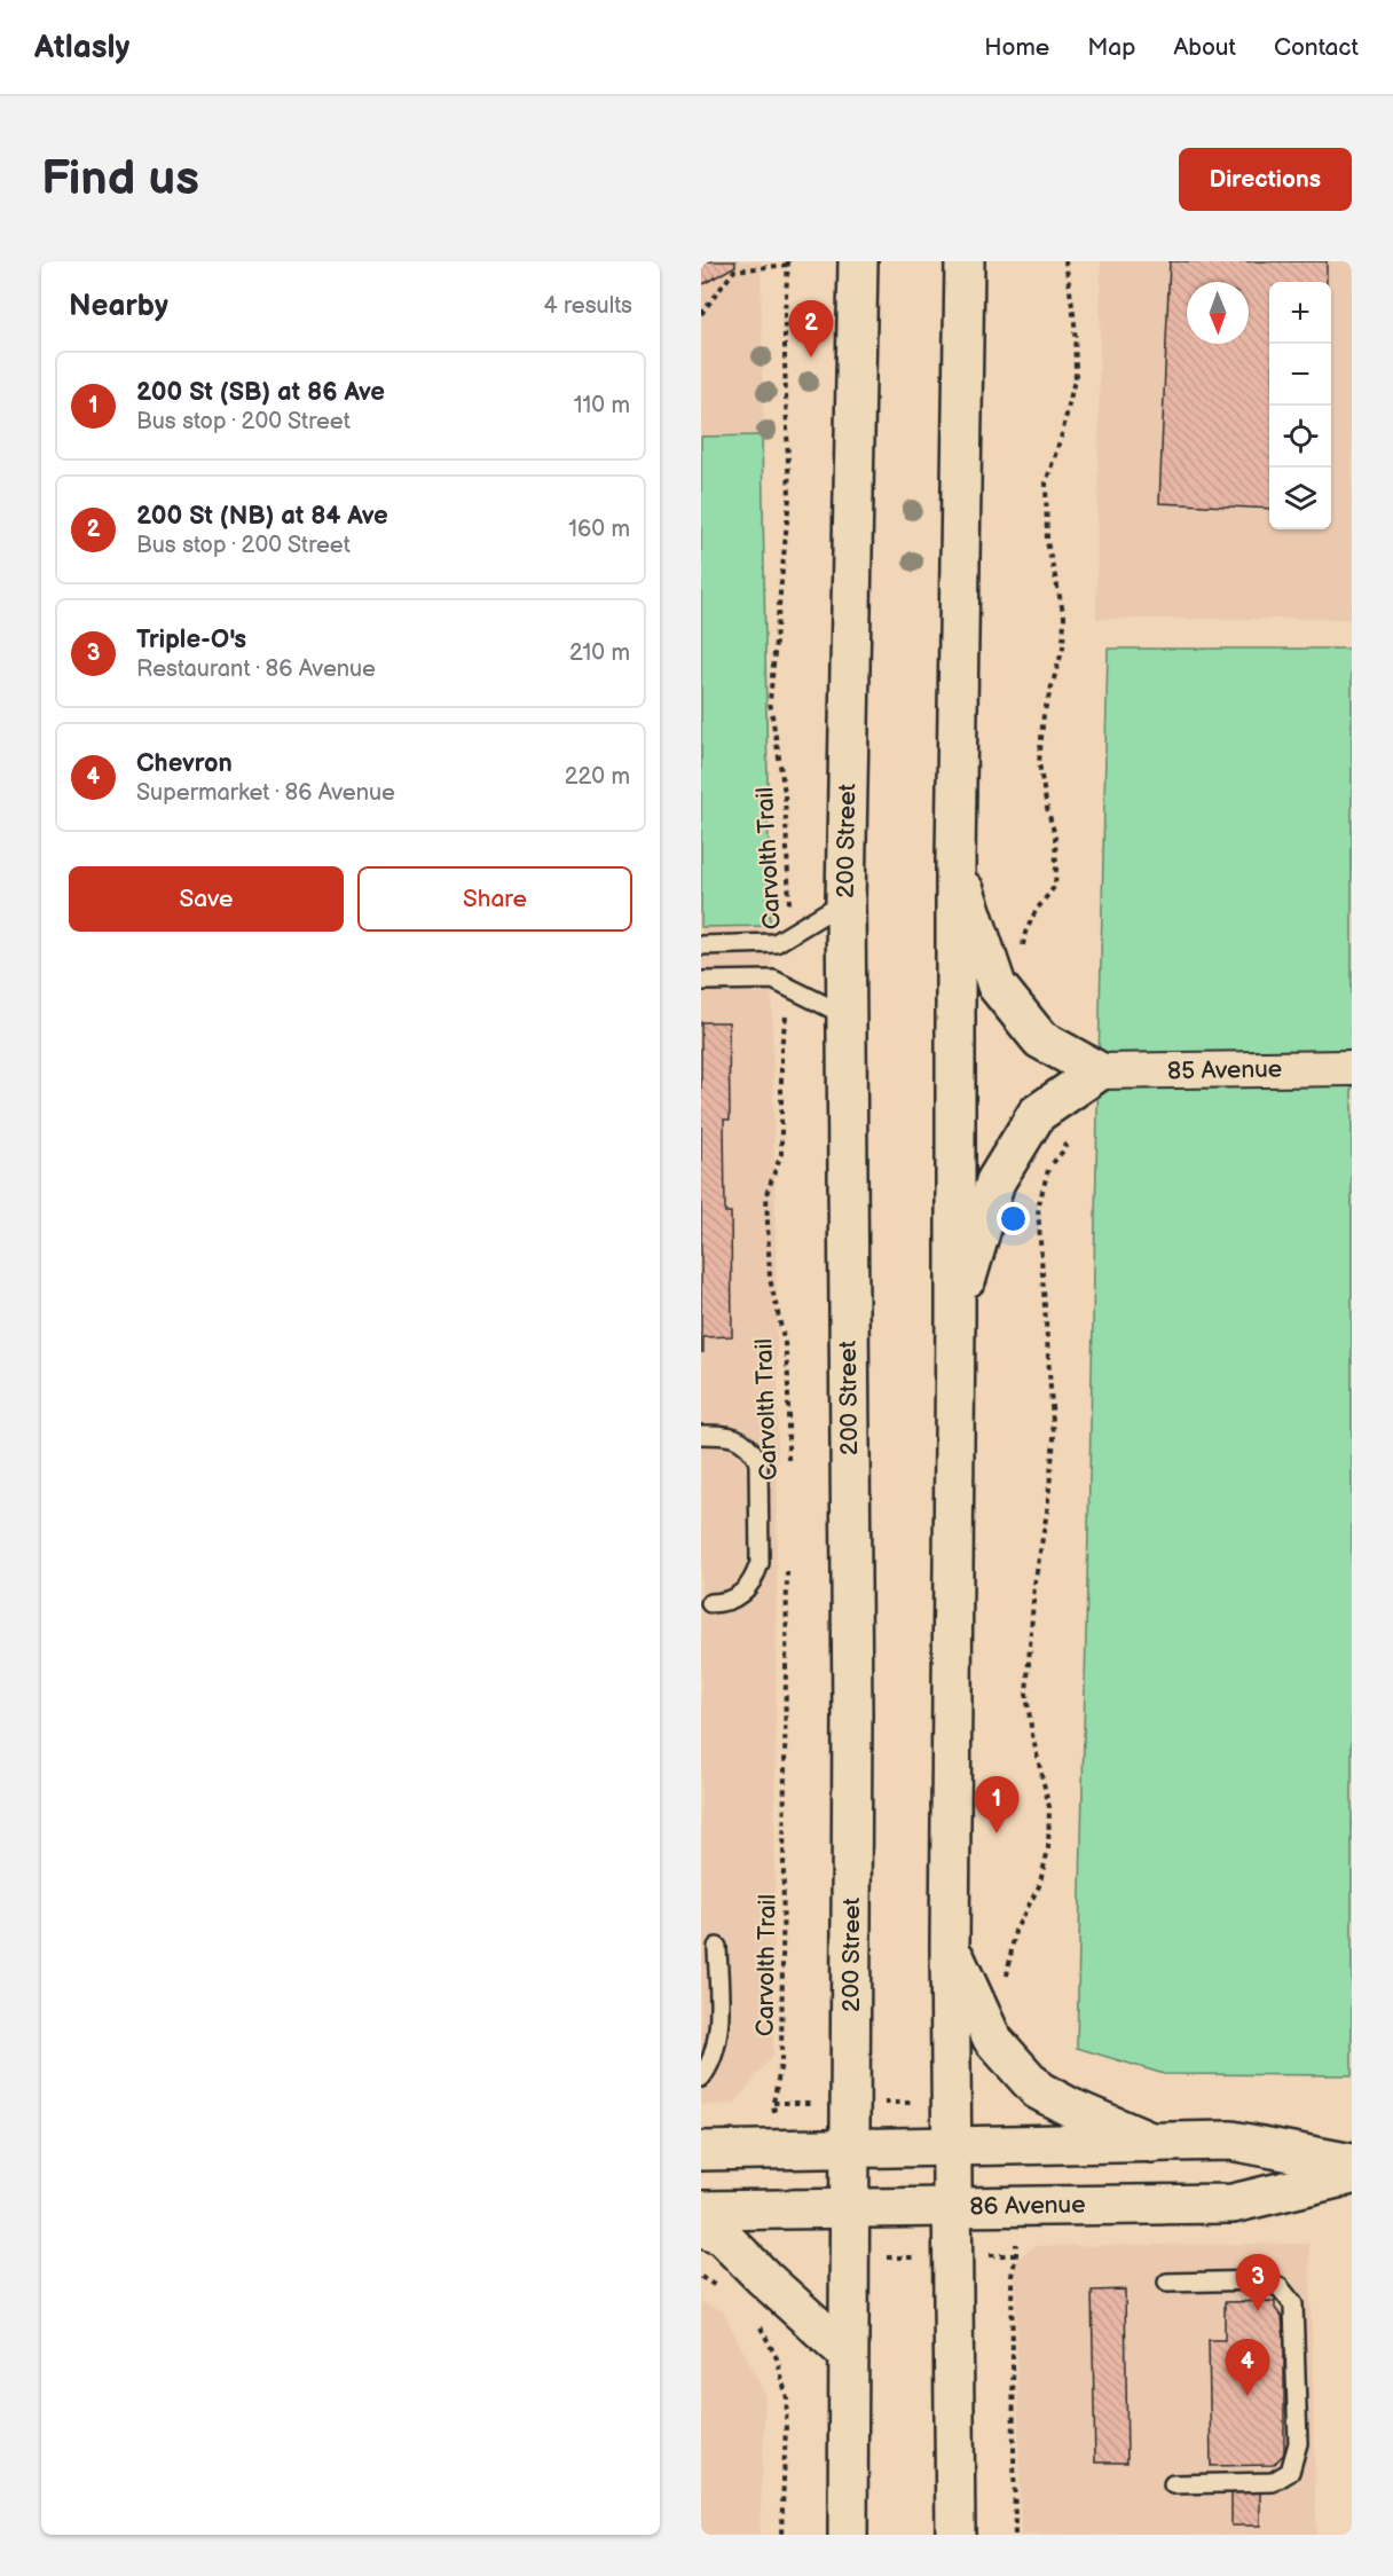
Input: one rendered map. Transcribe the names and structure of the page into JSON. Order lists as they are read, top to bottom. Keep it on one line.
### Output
{"streets":{"main road":["200 Street","86 Avenue"],"street":["85 Avenue"],"path":["Carvolth Trail"]},"crossings":[["200 Street","86 Avenue"]],"north":"bottom","page":{"header":"Atlasly","nav":["Home","Map","About","Contact"],"buttons":["Directions",["Save","Share"]],"title":"Find us","heading":["Nearby","4 results"],"map_buttons":["+","−"],"pins":["2","1","3","4"],"list":[{"mark":"1","name":"200 St (SB) at 86 Ave","note":"Bus stop · 200 Street","value":"110 m"},{"mark":"2","name":"200 St (NB) at 84 Ave","note":"Bus stop · 200 Street","value":"160 m"},{"mark":"3","name":"Triple-O's","note":"Restaurant · 86 Avenue","value":"210 m"},{"mark":"4","name":"Chevron","note":"Supermarket · 86 Avenue","value":"220 m"}]}}
